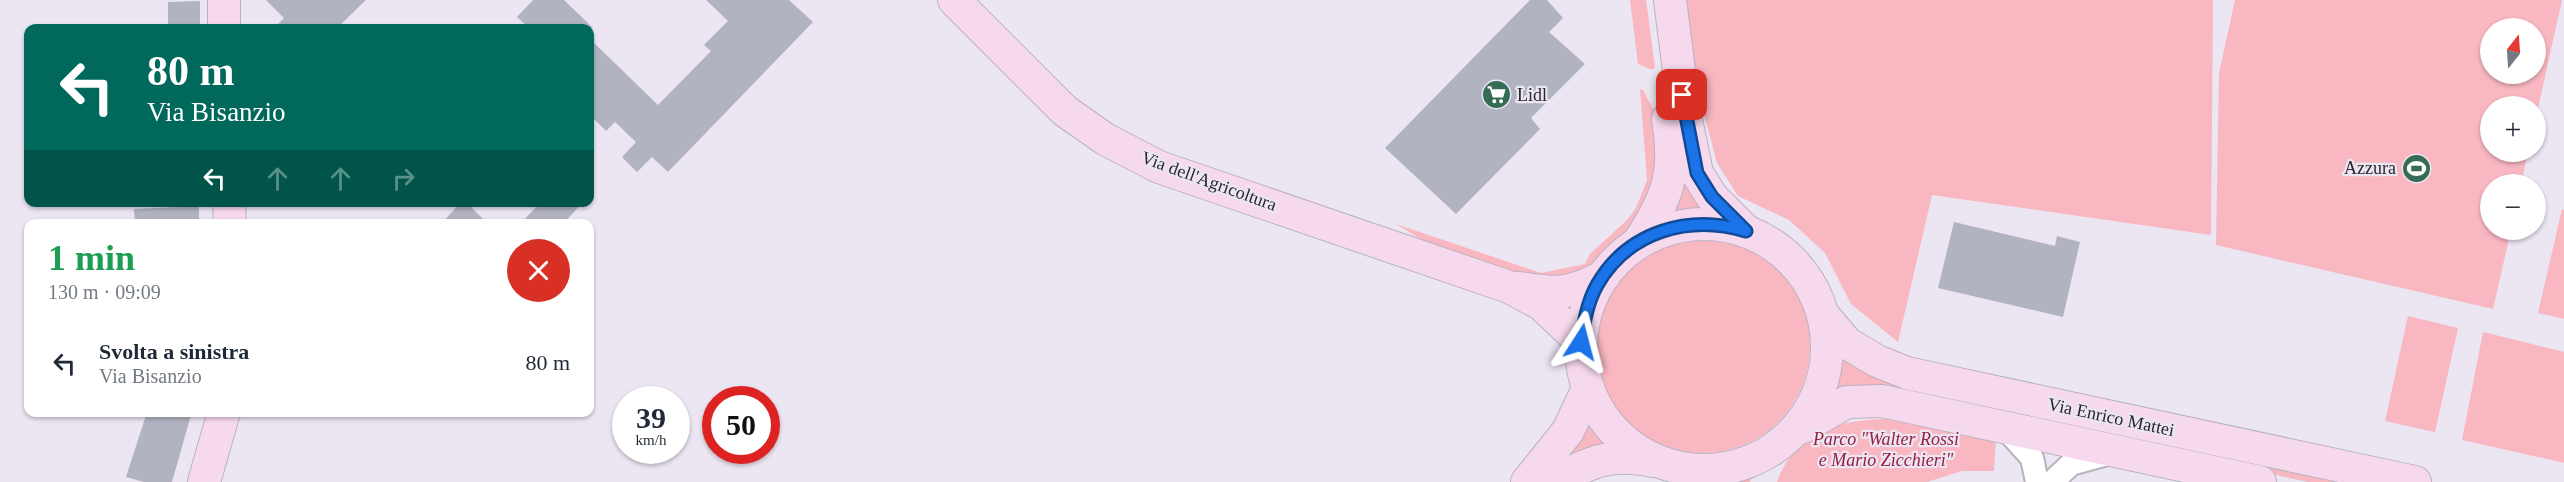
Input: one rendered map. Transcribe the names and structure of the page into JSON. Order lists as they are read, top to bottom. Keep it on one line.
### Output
{"streets":{"main road":["Via dell'Agricoltura","Via Enrico Mattei"]},"parks":["Parco \"Walter Rossi e Mario Zicchieri\""],"places":{"supermarket":["Lidl"],"sports":["Azzura"]},"north":"top","page":{"map_buttons":["+","−"],"turn":["80 m","Via Bisanzio"],"heading":["1 min","130 m · 09:09"],"list":[{"name":"Svolta a sinistra","note":"Via Bisanzio","value":"80 m"}],"speed":"39 km/h","limit":"50"}}
